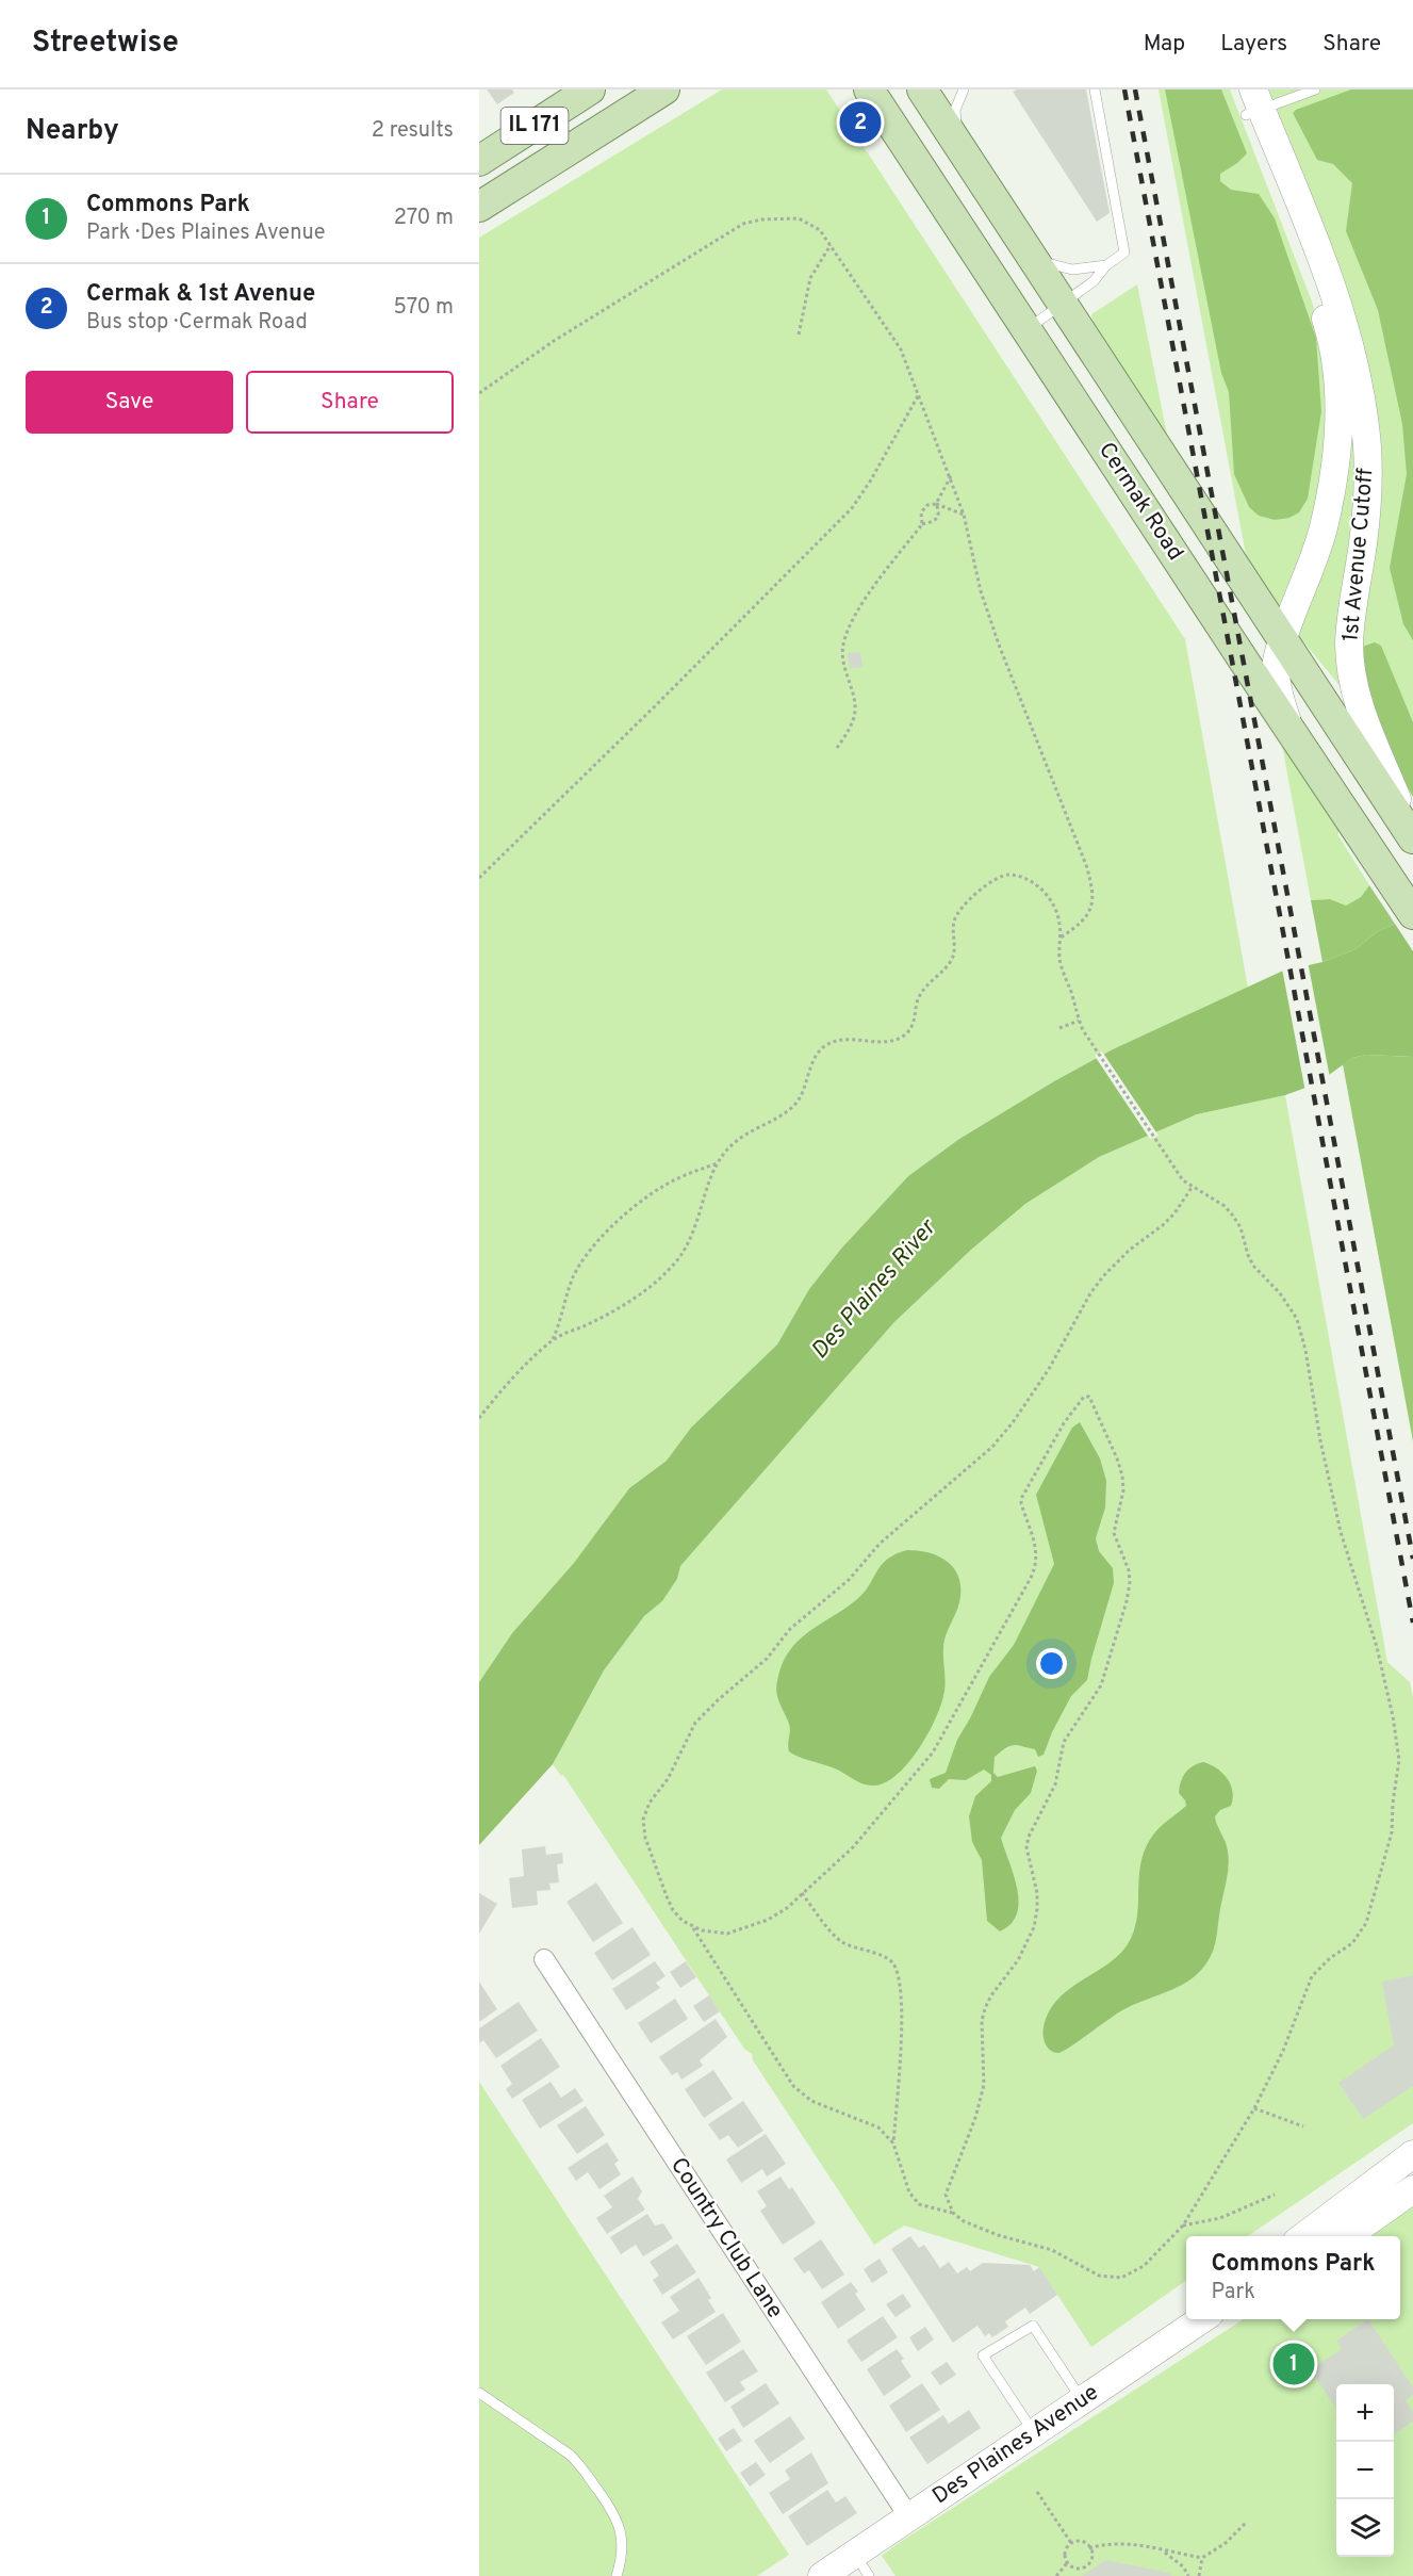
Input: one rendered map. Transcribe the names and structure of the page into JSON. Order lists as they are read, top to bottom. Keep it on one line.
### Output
{"streets":{"main road":["IL 171","Cermak Road","1st Avenue Cutoff","Des Plaines Avenue"],"street":["Country Club Lane"]},"crossings":[["Cermak Road","1st Avenue Cutoff"],["Country Club Lane","Des Plaines Avenue"]],"water":["Des Plaines River"],"page":{"header":"Streetwise","nav":["Map","Layers","Share"],"heading":["Nearby","2 results"],"pins":["2","1"],"list":[{"mark":"1","name":"Commons Park","note":"Park · Des Plaines Avenue","value":"270 m"},{"mark":"2","name":"Cermak & 1st Avenue","note":"Bus stop · Cermak Road","value":"570 m"}],"buttons":["Save","Share"],"popup":["Commons Park","Park"],"map_buttons":["+","−"]}}
